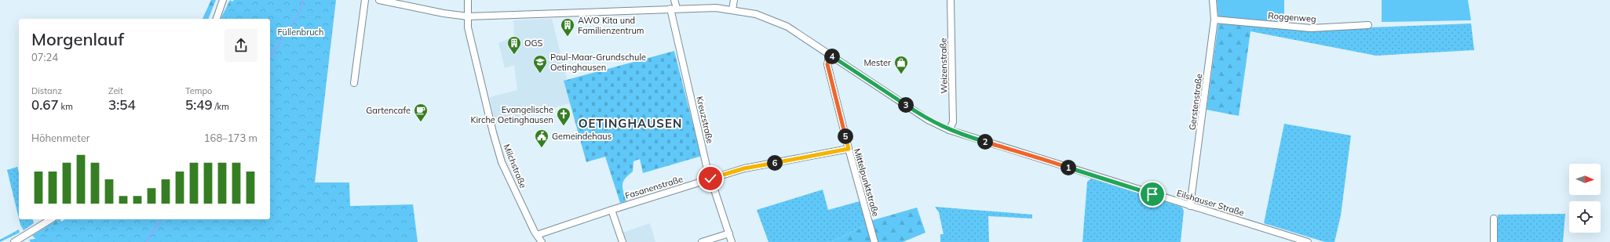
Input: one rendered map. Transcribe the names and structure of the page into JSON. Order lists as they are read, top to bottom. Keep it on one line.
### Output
{"streets":{"street":["Roggenweg","Weizenstraße","Gerstenstraße","Kreuzstraße","Milchstraße","Mittelpunktstraße","Fasanenstraße","Eilshauser Straße"]},"crossings":[["Roggenweg","Gerstenstraße"],["Weizenstraße","Eilshauser Straße"],["Gerstenstraße","Eilshauser Straße"],["Kreuzstraße","Fasanenstraße"],["Kreuzstraße","Eilshauser Straße"],["Milchstraße","Fasanenstraße"],["Milchstraße","Eilshauser Straße"],["Mittelpunktstraße","Fasanenstraße"],["Mittelpunktstraße","Eilshauser Straße"]],"districts":["OETINGHAUSEN"],"parks":["Füllenbruch"],"places":{"building":["AWO Kita und Familienzentrum","OGS"],"school or university":["Paul-Maar-Grundschule Oetinghausen"],"shop":["Mester"],"cafe":["Gartencafe"],"church":["Evangelische Kirche Oetinghausen"],"public building":["Gemeindehaus"]},"north":"right","page":{"heading":["Morgenlauf","07:24"],"pins":["4","3","5","2","6","1"],"stats":[["Distanz","0.67 km"],["Zeit","3:54"],["Tempo","5:49 /km"]],"chart":["Höhenmeter","168–173 m"]}}
